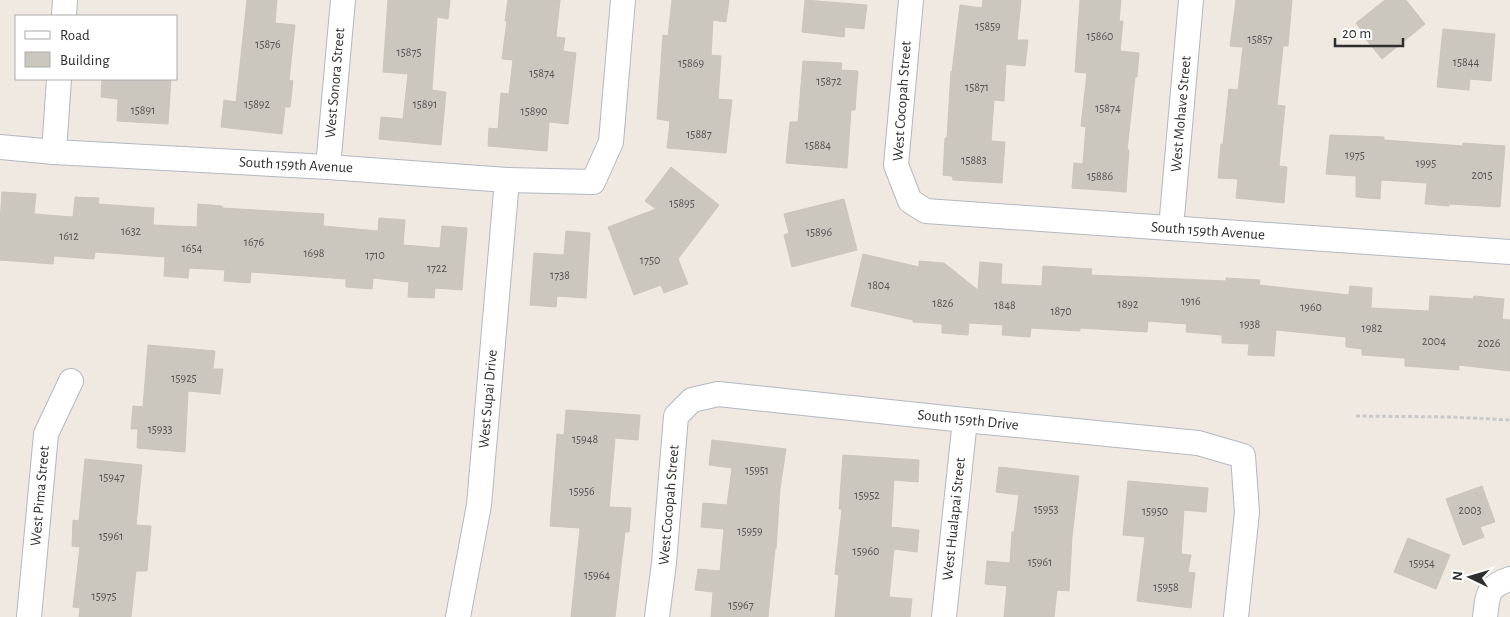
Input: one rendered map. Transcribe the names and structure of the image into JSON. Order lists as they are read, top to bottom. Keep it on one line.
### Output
{"streets":{"street":["West Sonora Street","West Cocopah Street","West Mohave Street","South 159th Avenue","West Supai Drive","South 159th Drive","West Pima Street","West Hualapai Street"]},"crossings":[["West Sonora Street","South 159th Avenue"],["West Cocopah Street","South 159th Avenue"],["West Cocopah Street","South 159th Drive"],["West Mohave Street","South 159th Avenue"],["South 159th Avenue","West Supai Drive"],["South 159th Drive","West Hualapai Street"]],"house_numbers":["15859","15860","15857","15876","15875","15844","15869","15874","15872","15871","15892","15891","15874","15891","15890","15887","15884","1975","15883","1995","2015","15886","15895","1632","15896","1612","1676","1654","1698","1710","1750","1722","1738","1804","1916","1826","1892","1848","1960","1870","1938","1982","2004","2026","15925","15933","15948","15951","15947","15956","15952","15953","2003","15950","15959","15961","15960","15961","15954","15964","15958","15975","15967"],"legend":["Road","Building"],"scale_bar":"20 m","north":"left"}
